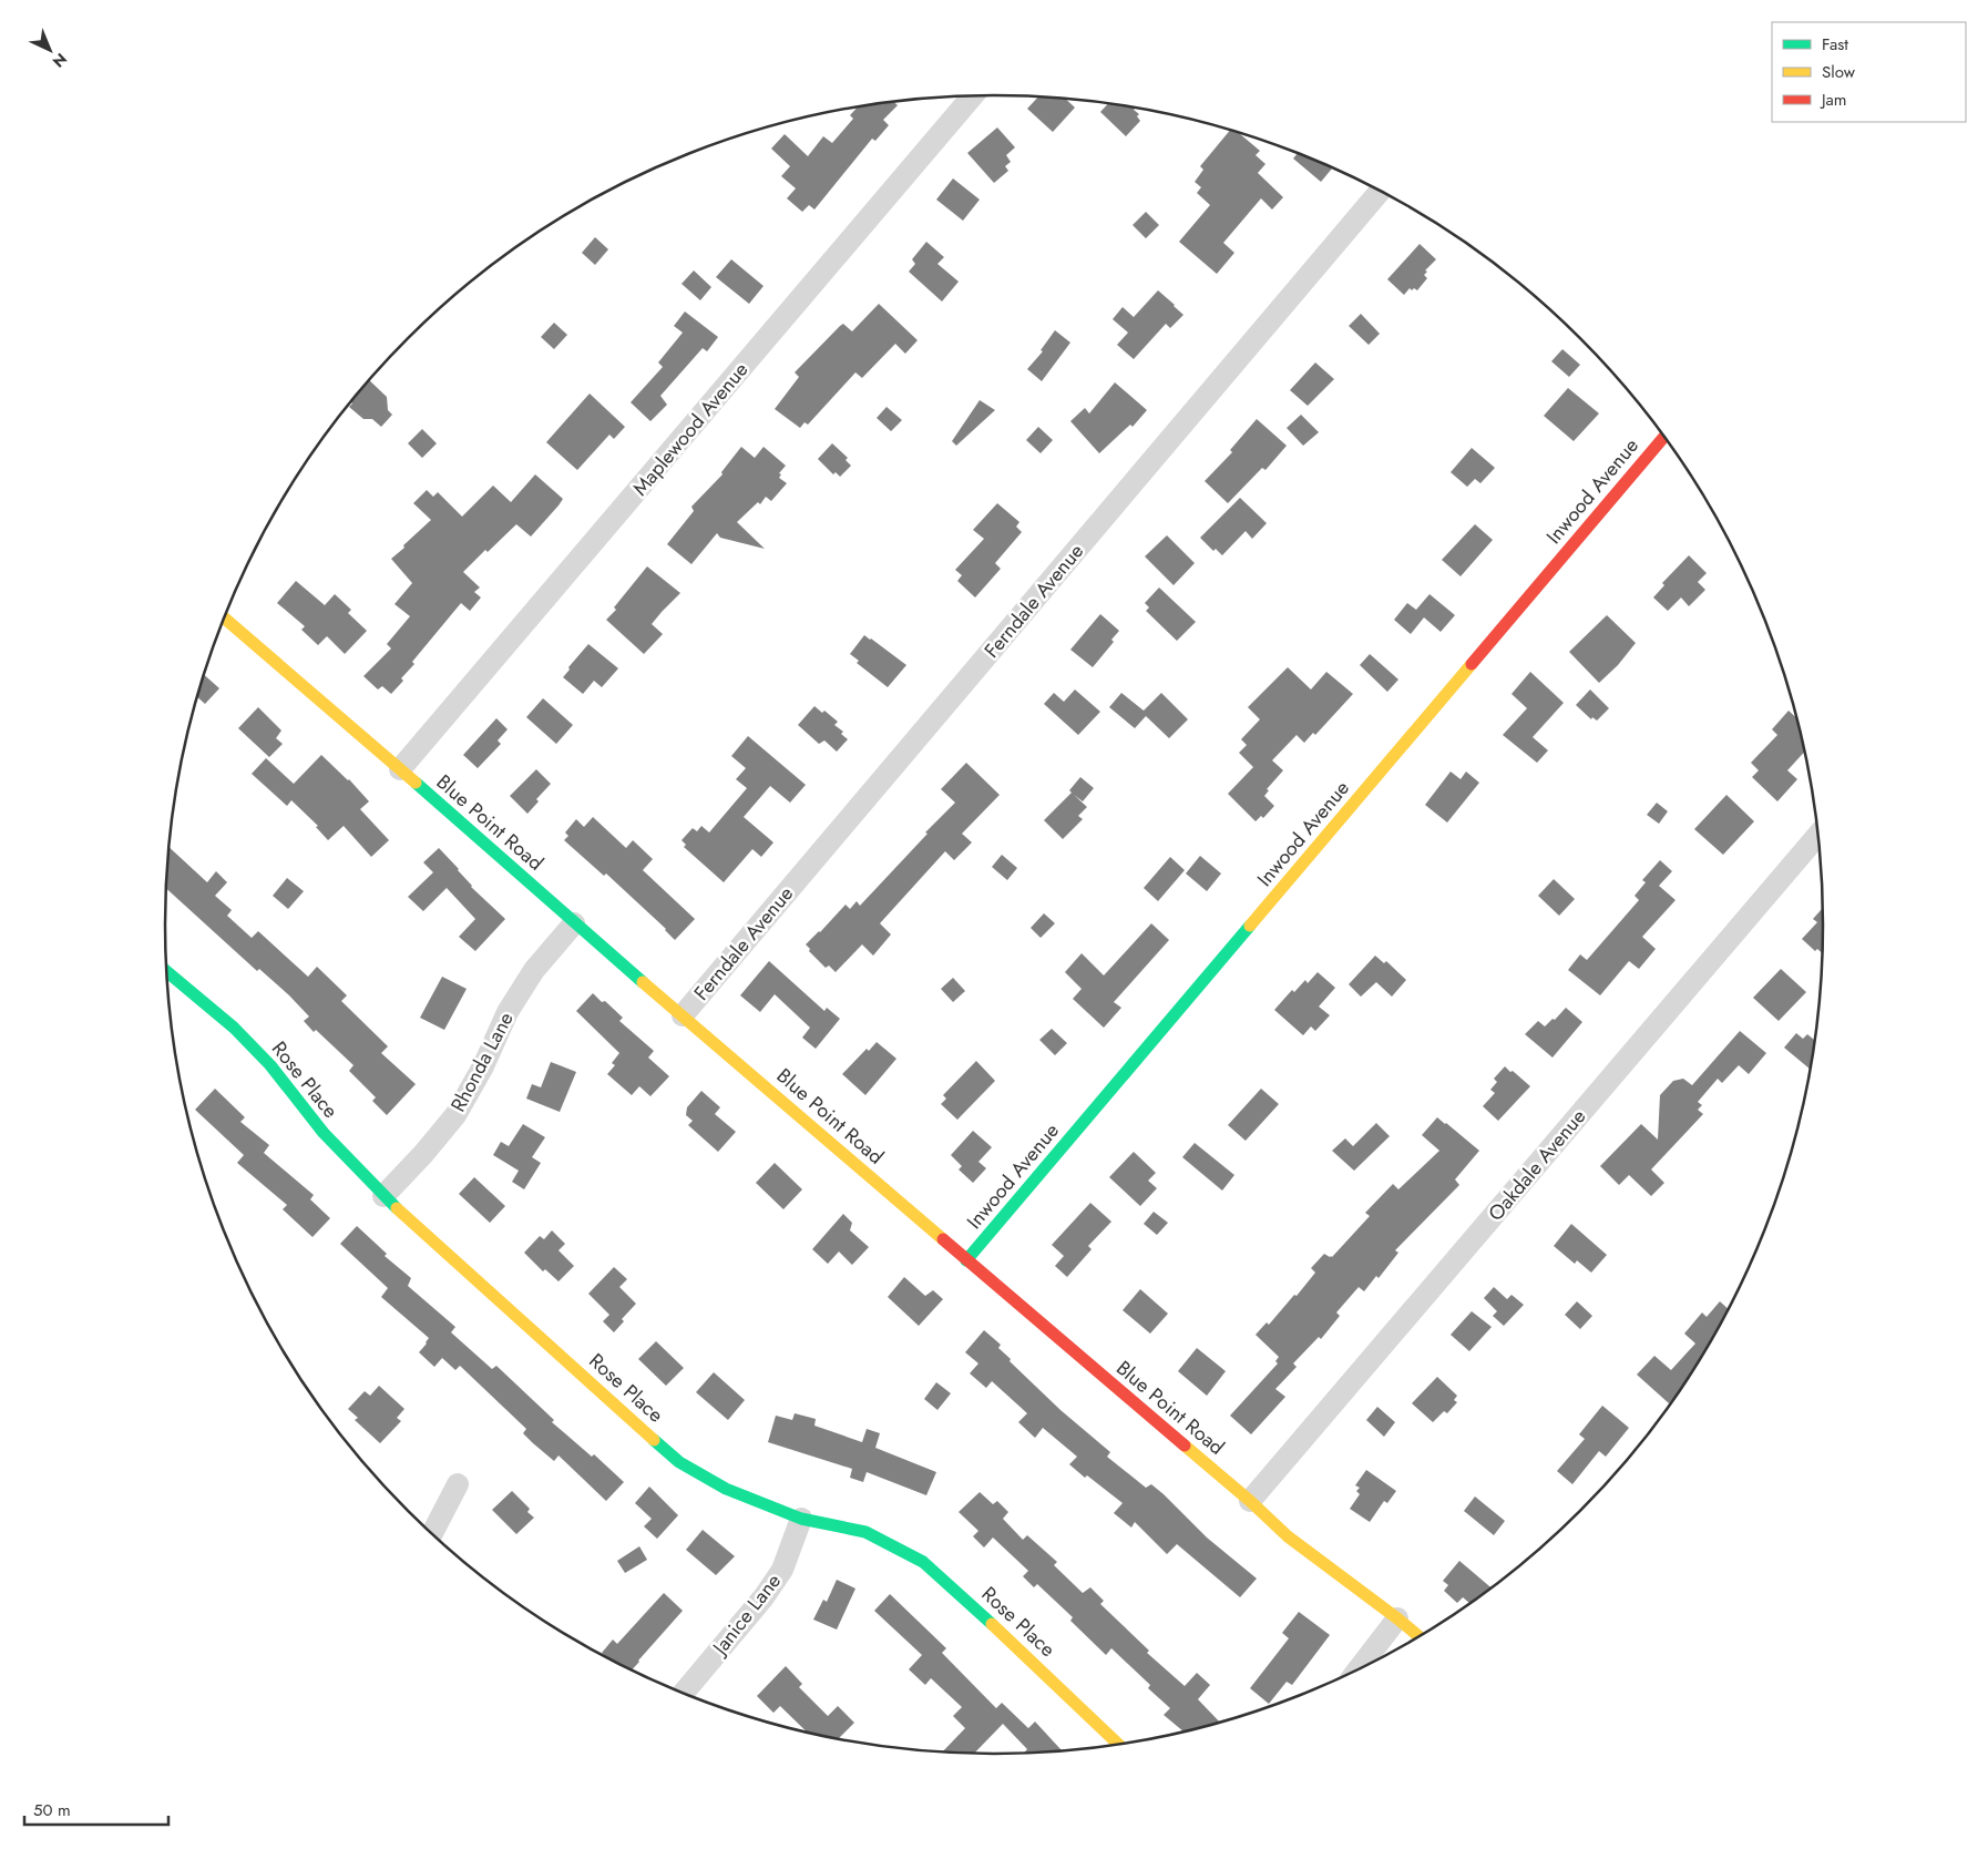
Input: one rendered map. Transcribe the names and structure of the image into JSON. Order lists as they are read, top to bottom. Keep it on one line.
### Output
{"streets":{"street":["Maplewood Avenue","Inwood Avenue","Ferndale Avenue","Blue Point Road","Rhonda Lane","Rose Place","Oakdale Avenue","Janice Lane"]},"crossings":[["Maplewood Avenue","Blue Point Road"],["Inwood Avenue","Blue Point Road"],["Ferndale Avenue","Blue Point Road"],["Blue Point Road","Rhonda Lane"],["Blue Point Road","Oakdale Avenue"],["Rhonda Lane","Rose Place"],["Rose Place","Janice Lane"]],"legend":["Fast","Slow","Jam"],"scale_bar":"50 m","north":"bottom right"}
